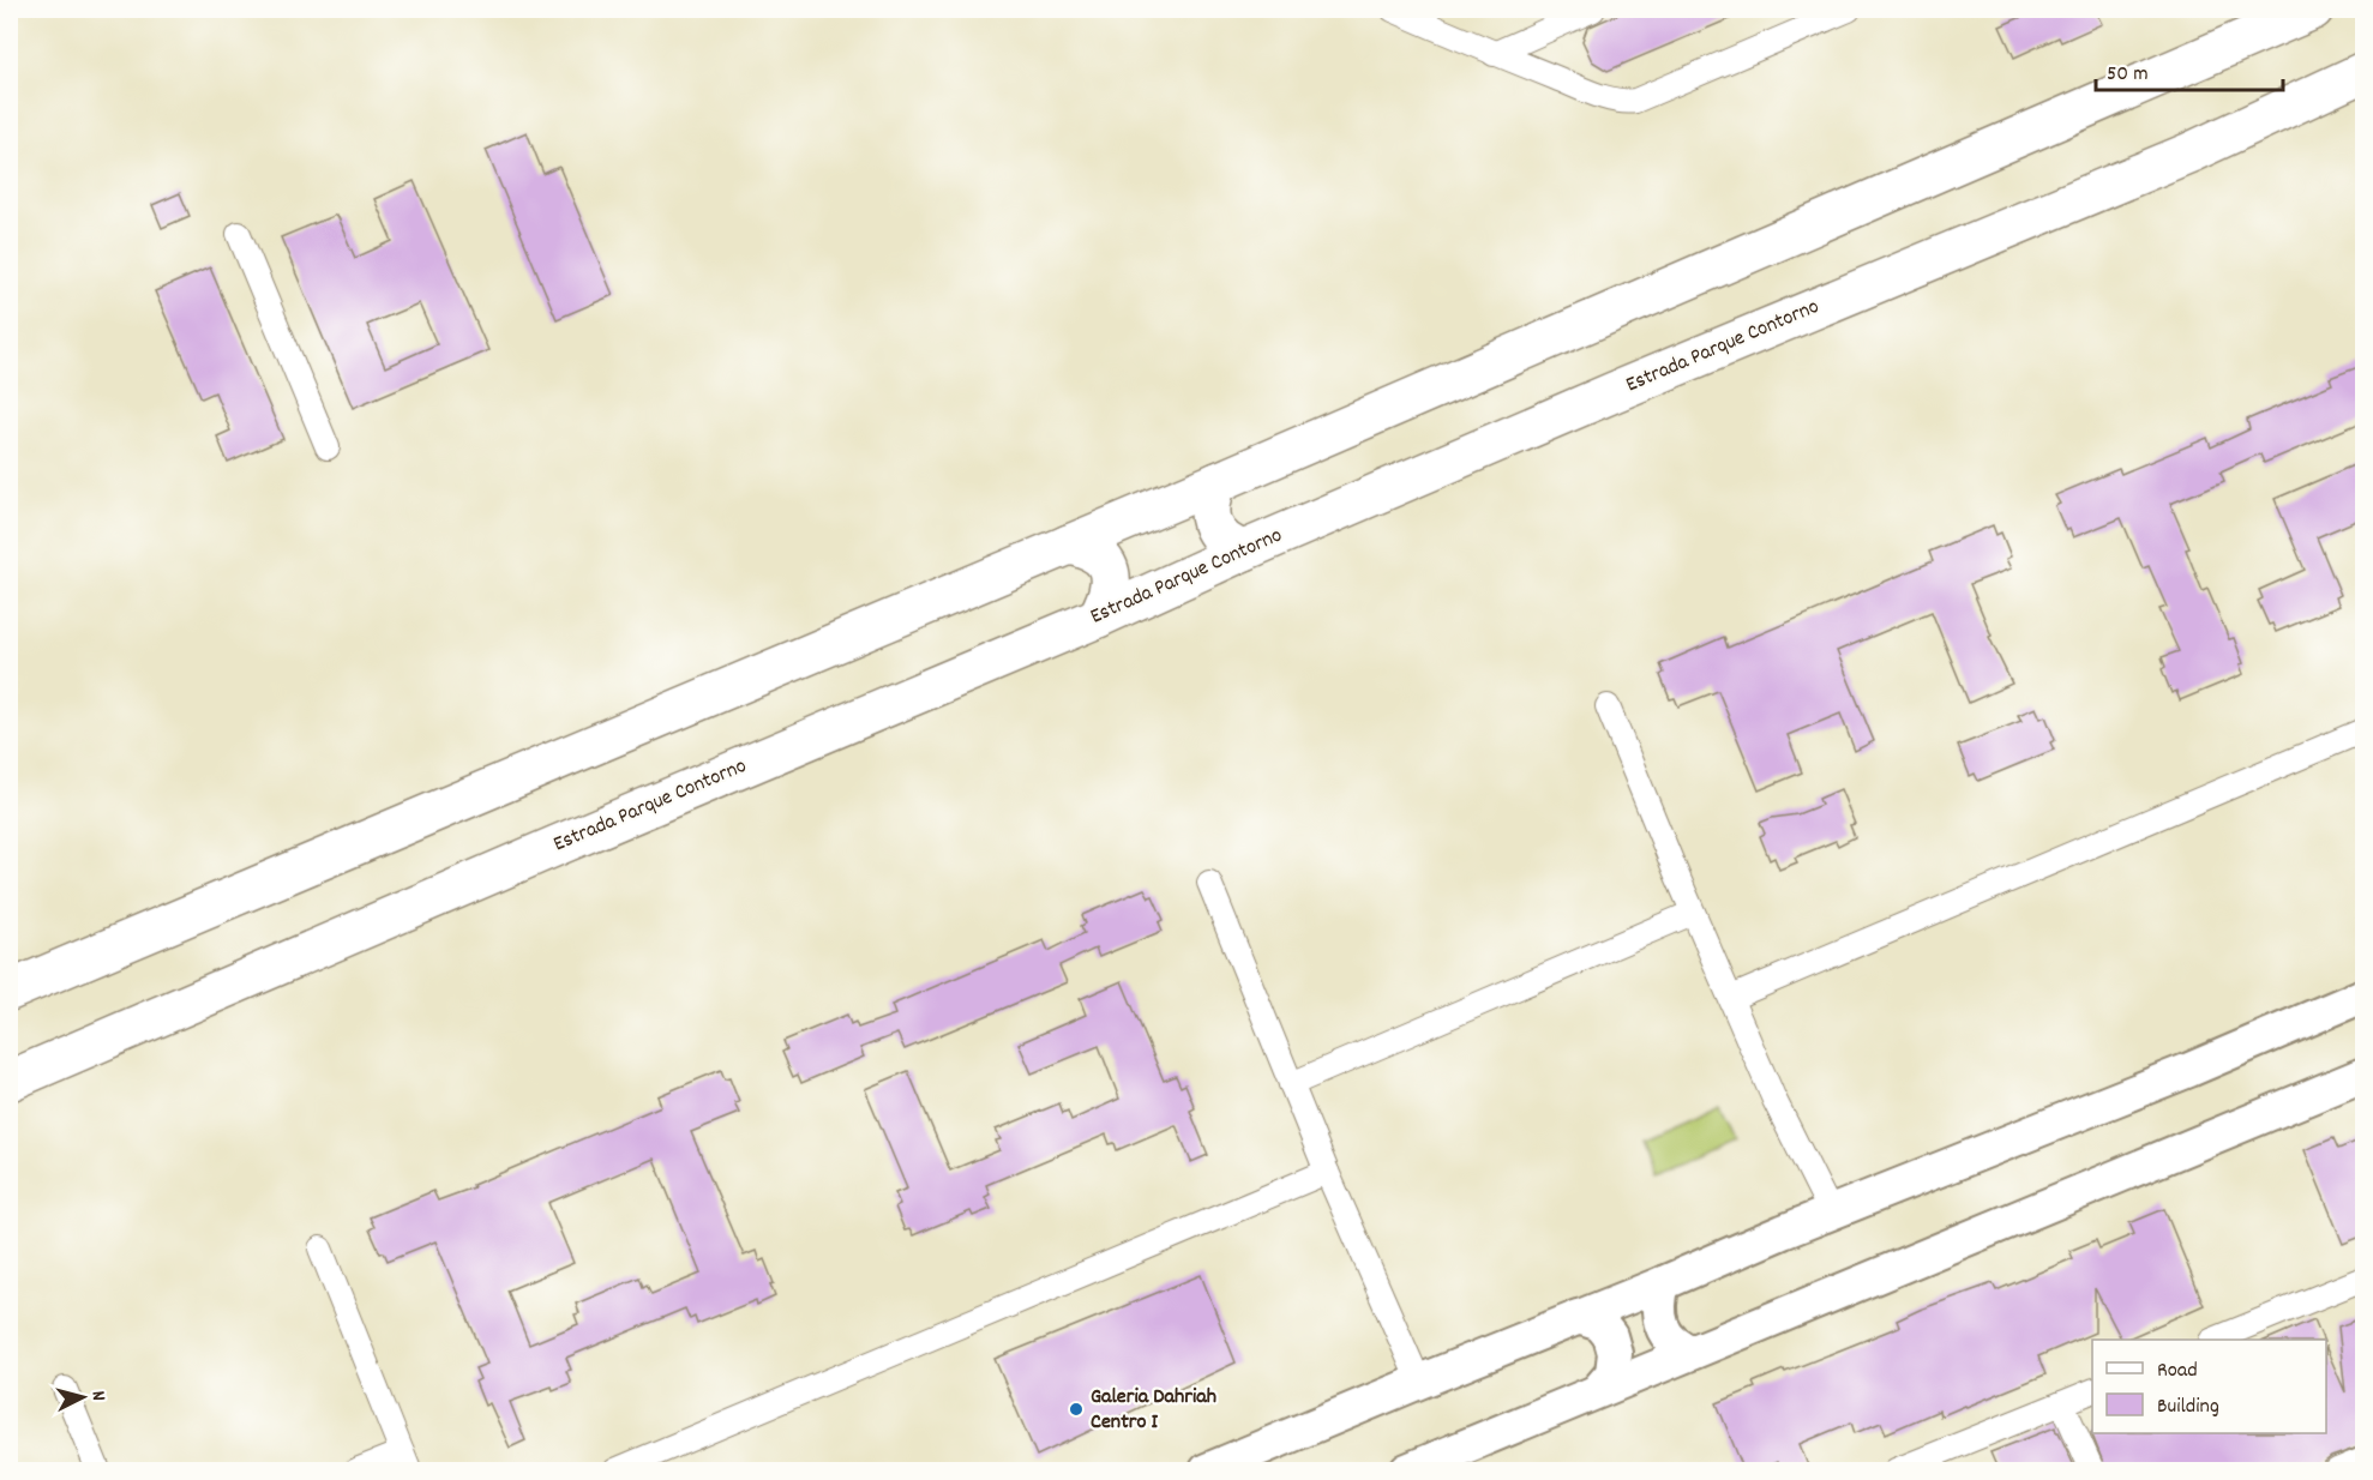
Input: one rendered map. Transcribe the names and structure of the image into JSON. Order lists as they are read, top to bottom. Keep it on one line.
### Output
{"streets":{"highway":["Estrada Parque Contorno"]},"places":["Galeria Dahriah Centro I"],"legend":["Road","Building"],"scale_bar":"50 m","north":"right"}
